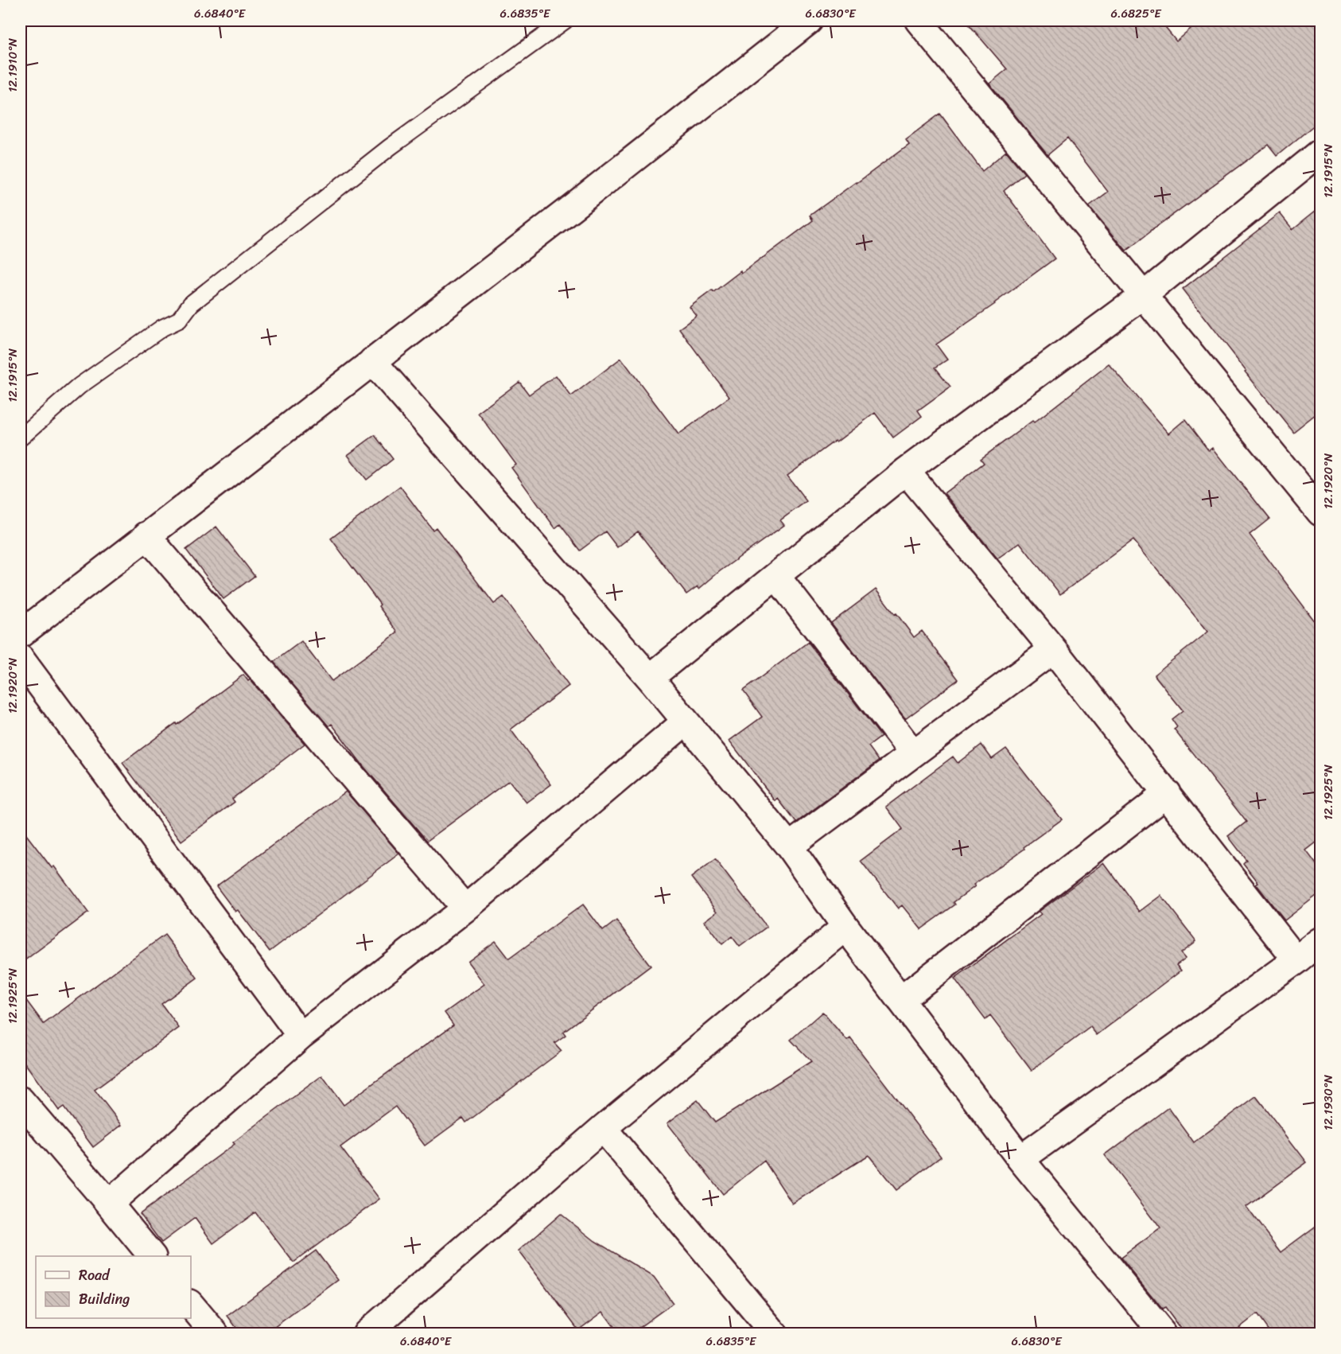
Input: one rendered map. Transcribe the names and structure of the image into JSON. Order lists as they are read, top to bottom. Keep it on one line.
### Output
{"legend":["Road","Building"],"coordinates":["6.6840°E","6.6835°E","6.6830°E","6.6825°E","12.1910°N","12.1915°N","12.1920°N","12.1925°N","12.1930°N"]}
